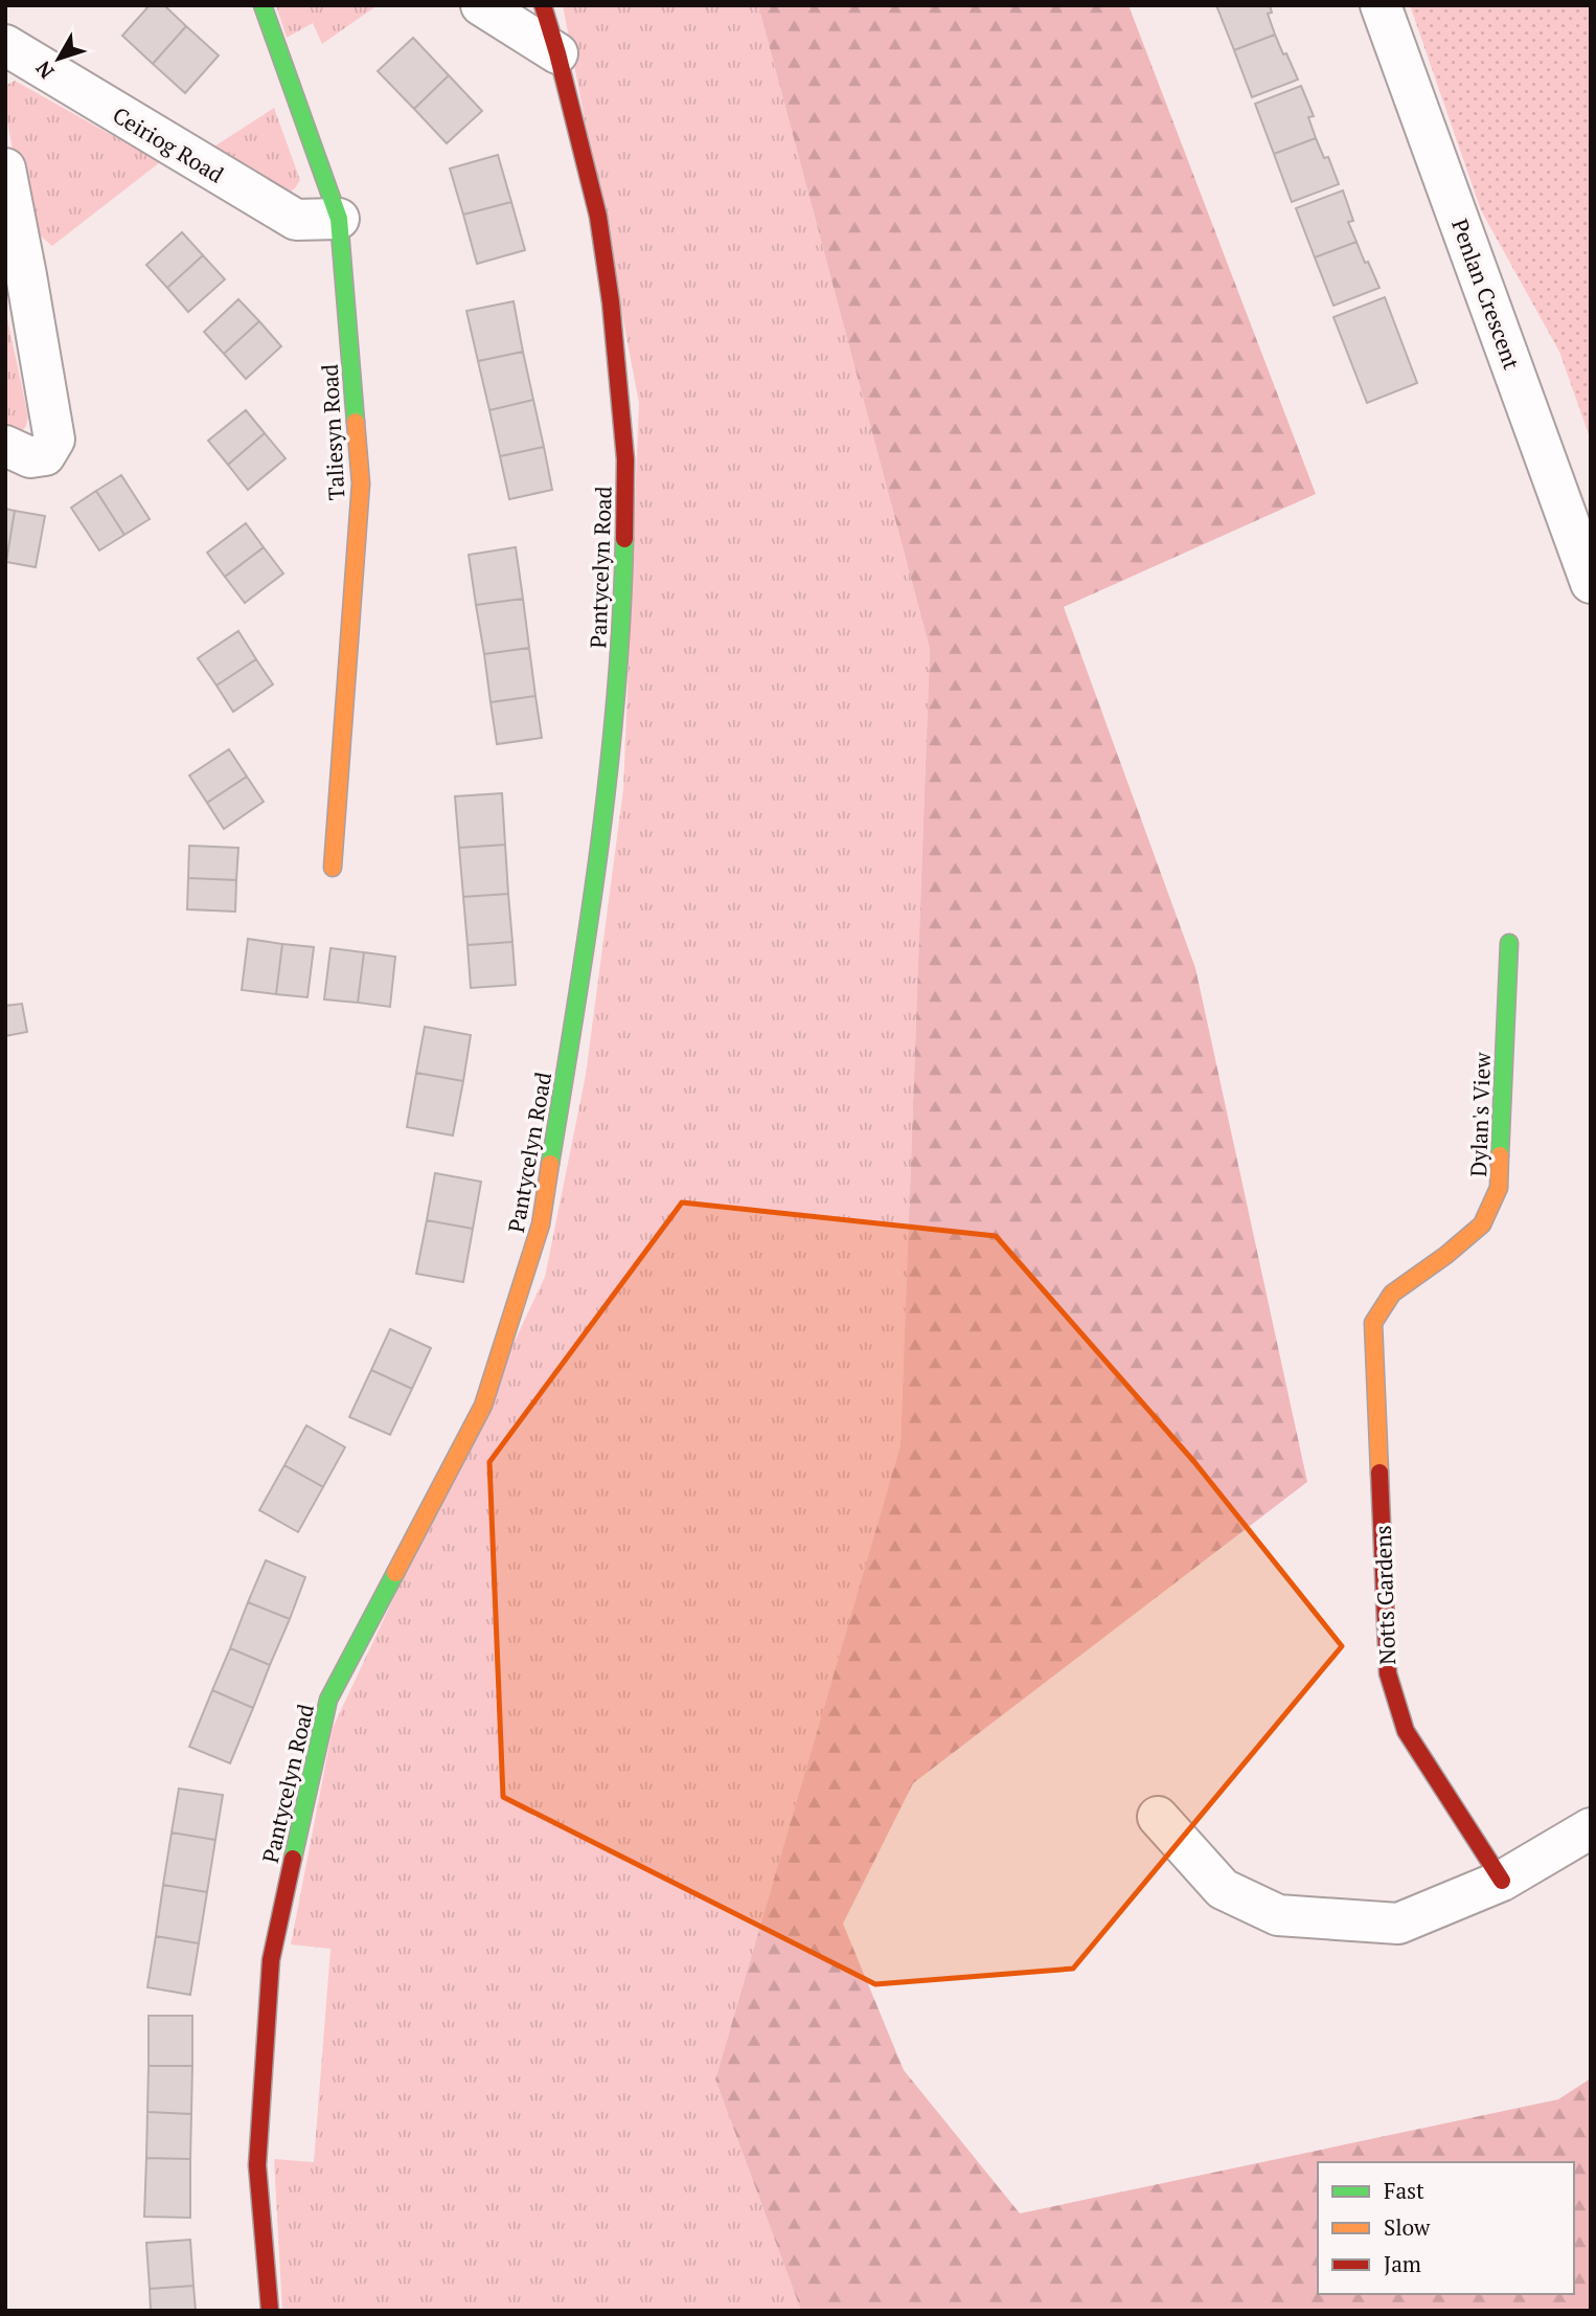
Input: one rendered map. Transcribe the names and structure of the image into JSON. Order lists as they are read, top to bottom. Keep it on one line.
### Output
{"streets":{"street":["Ceiriog Road","Penlan Crescent","Taliesyn Road","Pantycelyn Road","Dylan's View","Notts Gardens"]},"crossings":[["Ceiriog Road","Taliesyn Road"],["Dylan's View","Notts Gardens"]],"legend":["Fast","Slow","Jam"],"north":"bottom left"}
